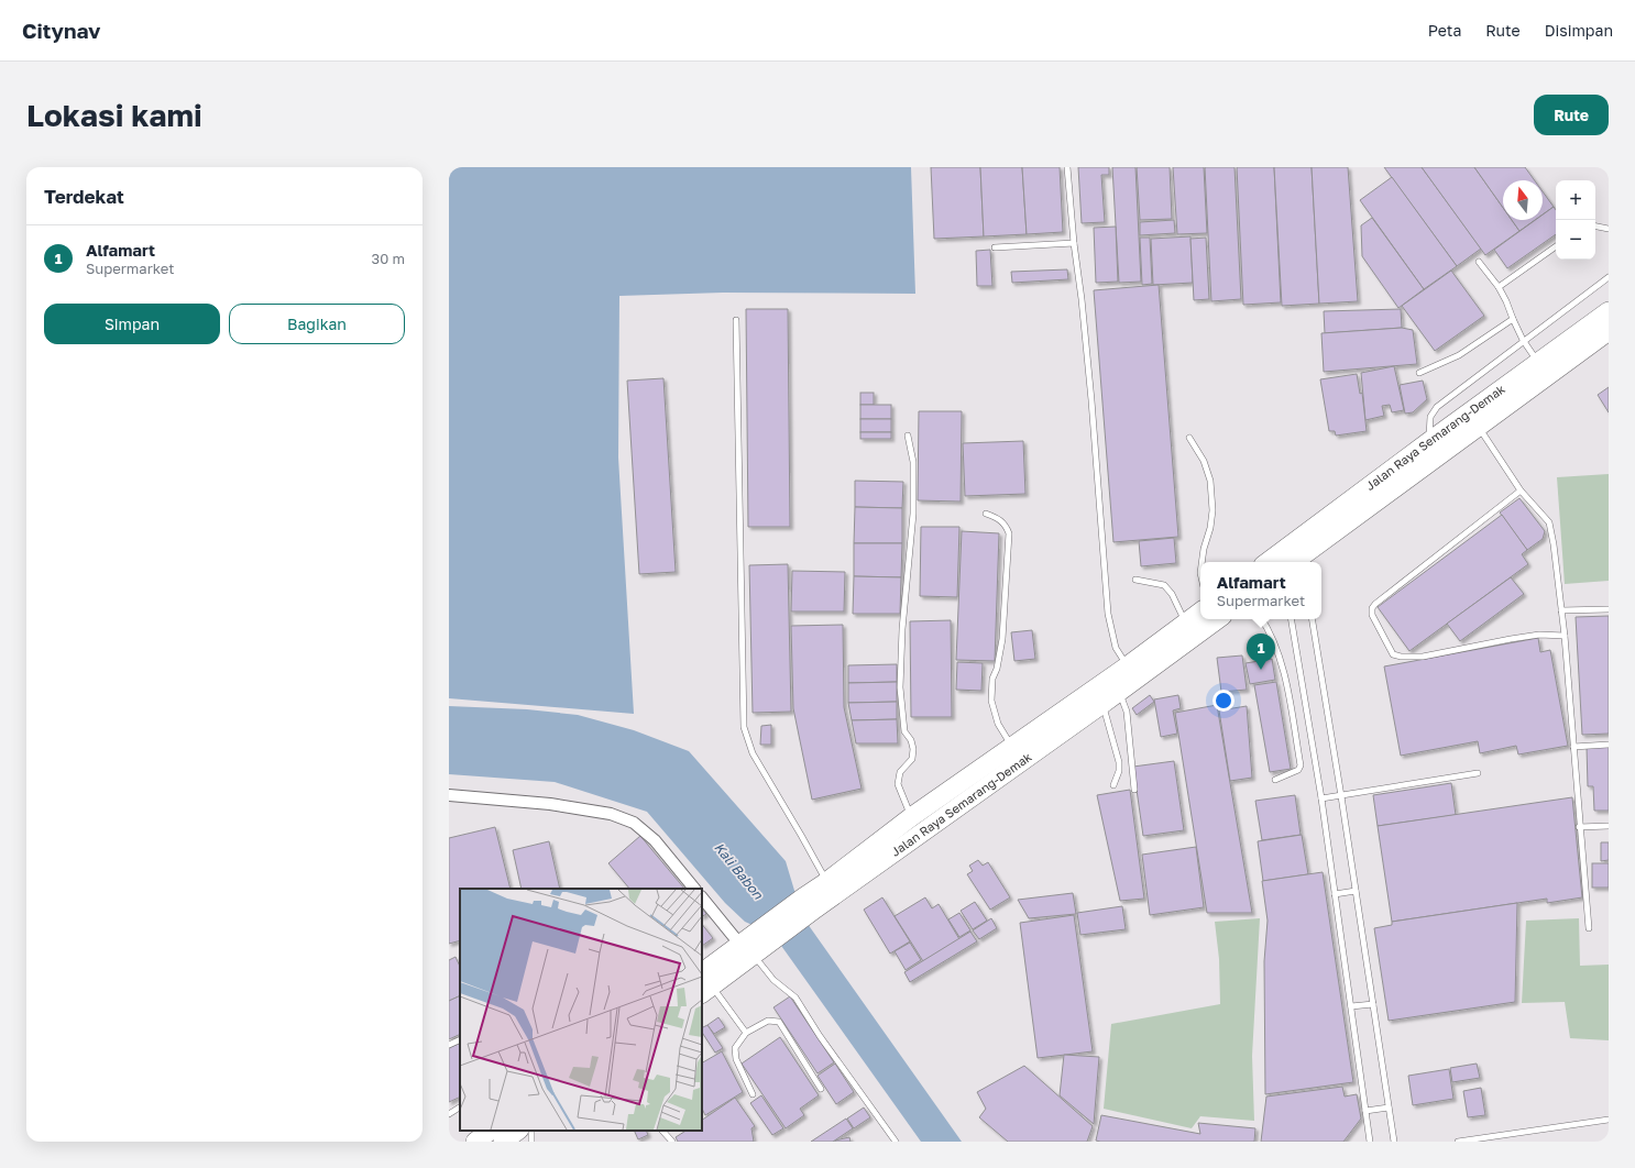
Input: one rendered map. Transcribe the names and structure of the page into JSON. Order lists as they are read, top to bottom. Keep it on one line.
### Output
{"streets":{"highway":["Jalan Raya Semarang-Demak"]},"water":["Kali Babon"],"north":"top","page":{"header":"Citynav","nav":["Peta","Rute","Disimpan"],"buttons":["Rute",["Simpan","Bagikan"]],"title":"Lokasi kami","heading":"Terdekat","map_buttons":["+","−"],"list":[{"mark":"1","name":"Alfamart","note":"Supermarket","value":"30 m"}],"popup":["Alfamart","Supermarket"],"pins":"1"}}
